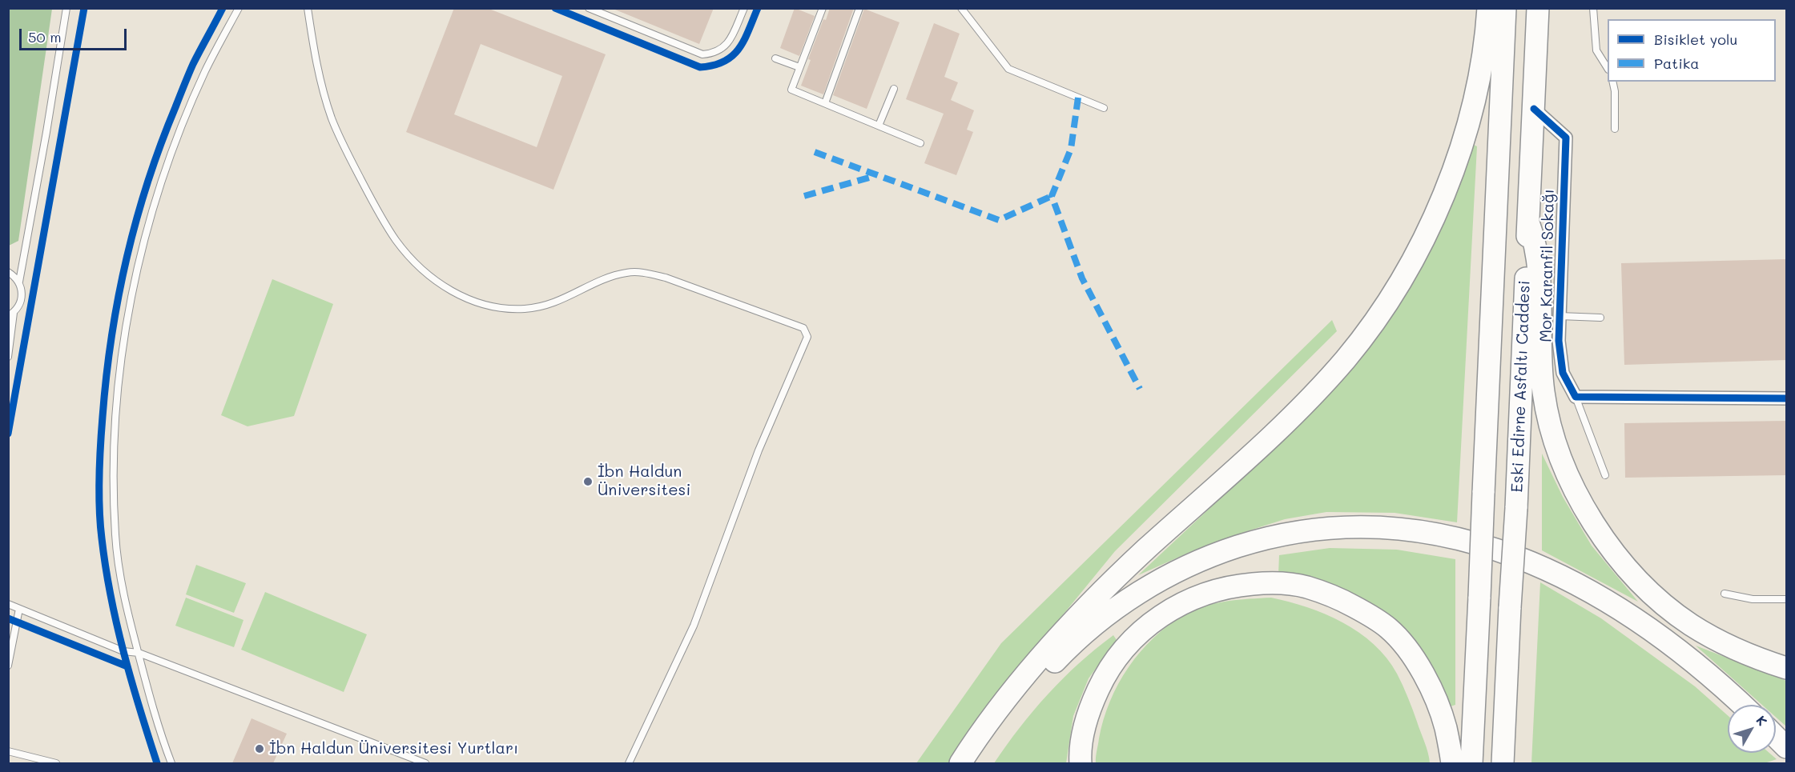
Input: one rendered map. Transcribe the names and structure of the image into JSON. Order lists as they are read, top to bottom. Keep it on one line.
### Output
{"streets":{"highway":["Eski Edirne Asfaltı Caddesi"],"street":["Mor Karanfil Sokağı"]},"crossings":[["Mor Karanfil Sokağı","Eski Edirne Asfaltı Caddesi"]],"places":["İbn Haldun Üniversitesi","İbn Haldun Üniversitesi Yurtları"],"legend":["Bisiklet yolu","Patika"],"scale_bar":"50 m","north":"top right"}
